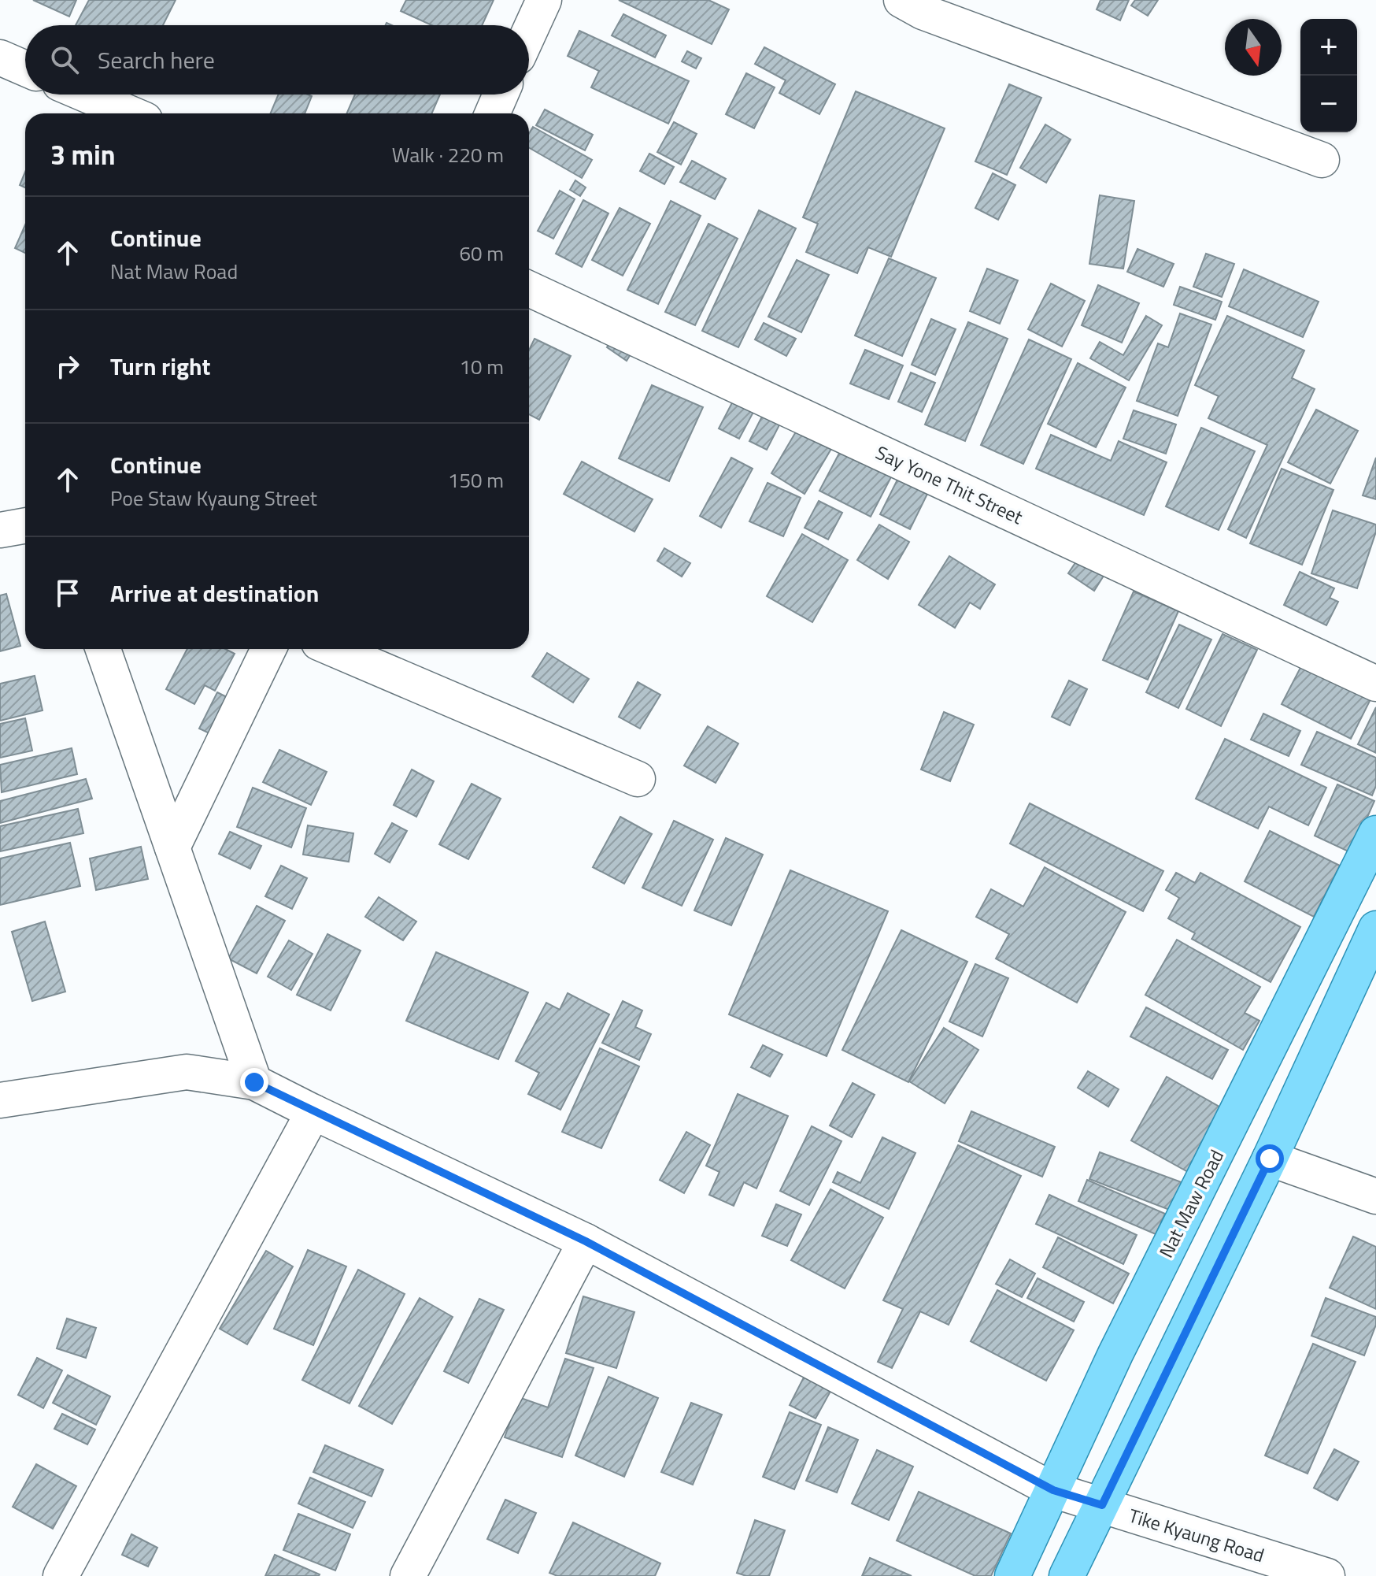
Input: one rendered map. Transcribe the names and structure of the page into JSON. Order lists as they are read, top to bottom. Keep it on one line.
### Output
{"streets":{"main road":["Nat Maw Road"],"street":["Say Yone Thit Street","Tike Kyaung Road"]},"crossings":[["Nat Maw Road","Tike Kyaung Road"]],"north":"bottom","page":{"map_buttons":["+","−"],"search":"Search here","heading":["3 min","Walk · 220 m"],"list":[["Continue","Nat Maw Road","60 m"],["Turn right","10 m"],["Continue","Poe Staw Kyaung Street","150 m"],"Arrive at destination"]}}
